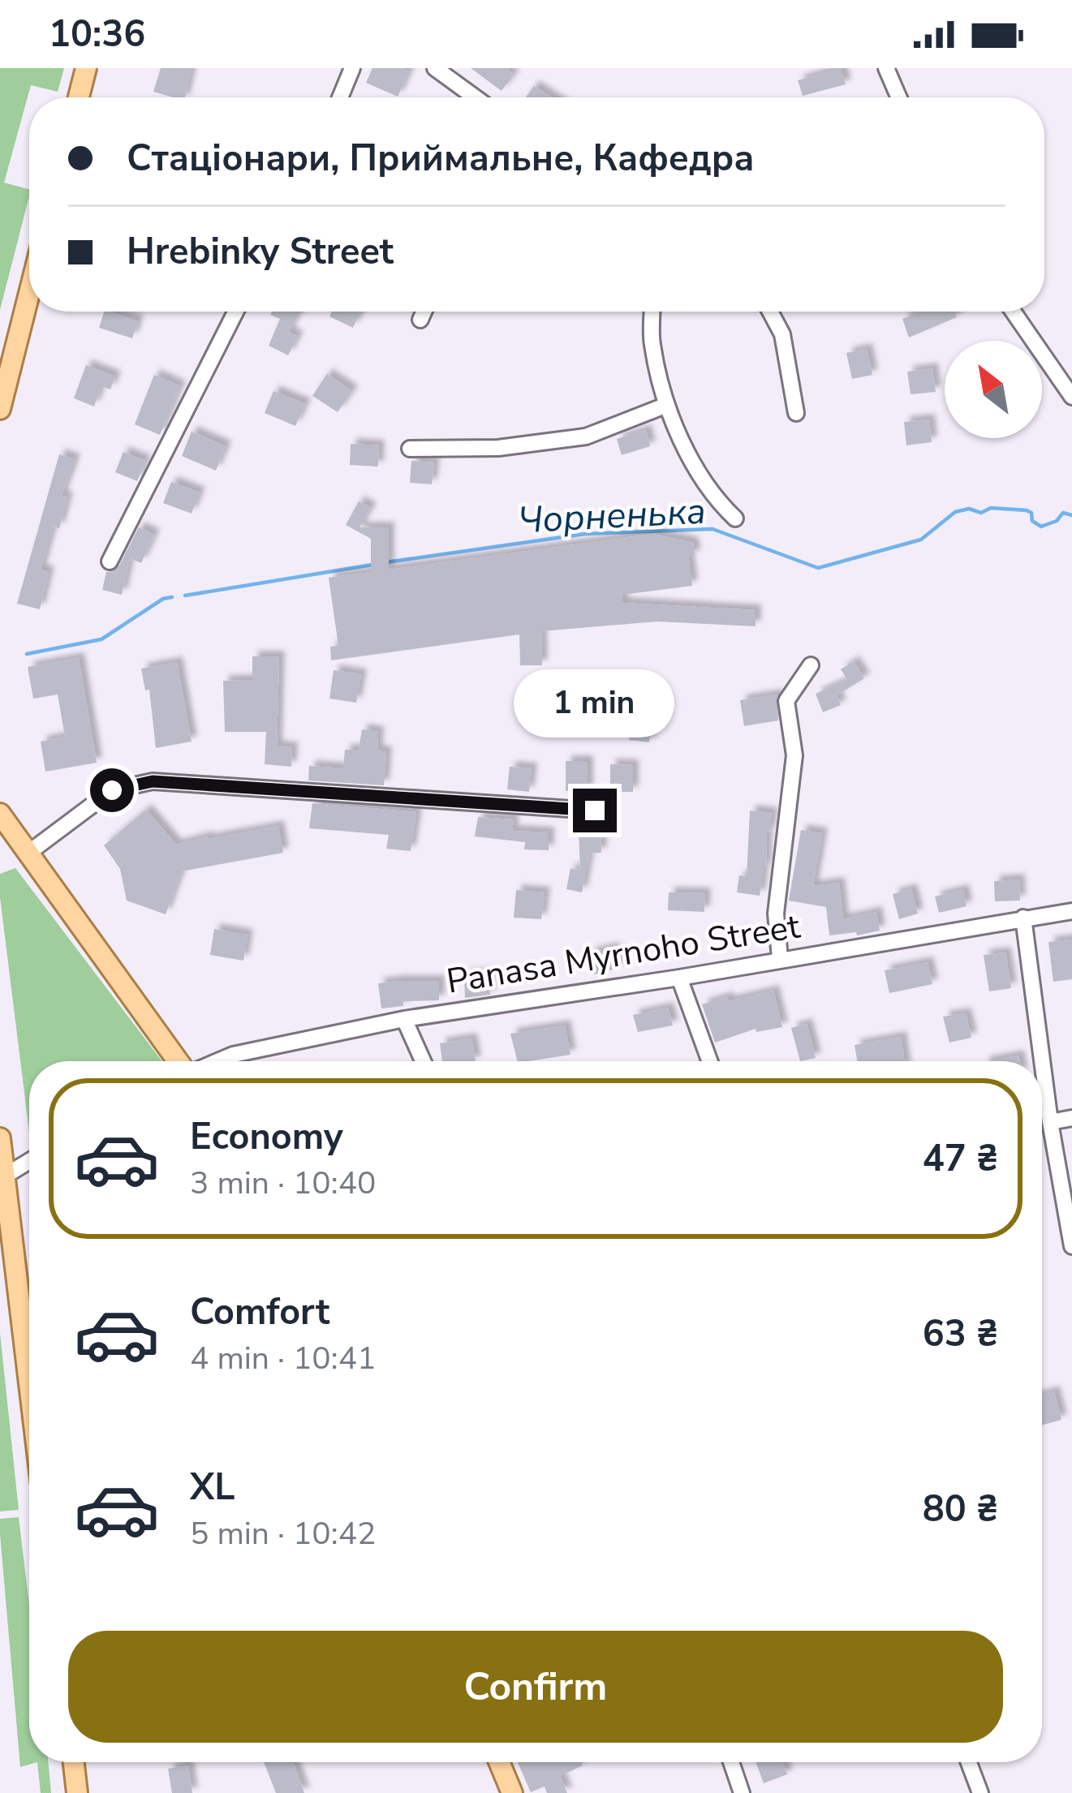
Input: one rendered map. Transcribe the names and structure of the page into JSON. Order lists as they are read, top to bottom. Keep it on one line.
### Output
{"streets":{"street":["Panasa Myrnoho Street"]},"water":["Чорненька"],"north":"top left","page":{"status":"10:36","banner":["Стаціонари, Приймальне, Кафедра","Hrebinky Street"],"bubble":"1 min","list":[{"name":"Economy","note":"3 min · 10:40","value":"47 ₴"},{"name":"Comfort","note":"4 min · 10:41","value":"63 ₴"},{"name":"XL","note":"5 min · 10:42","value":"80 ₴"}],"buttons":"Confirm"}}
